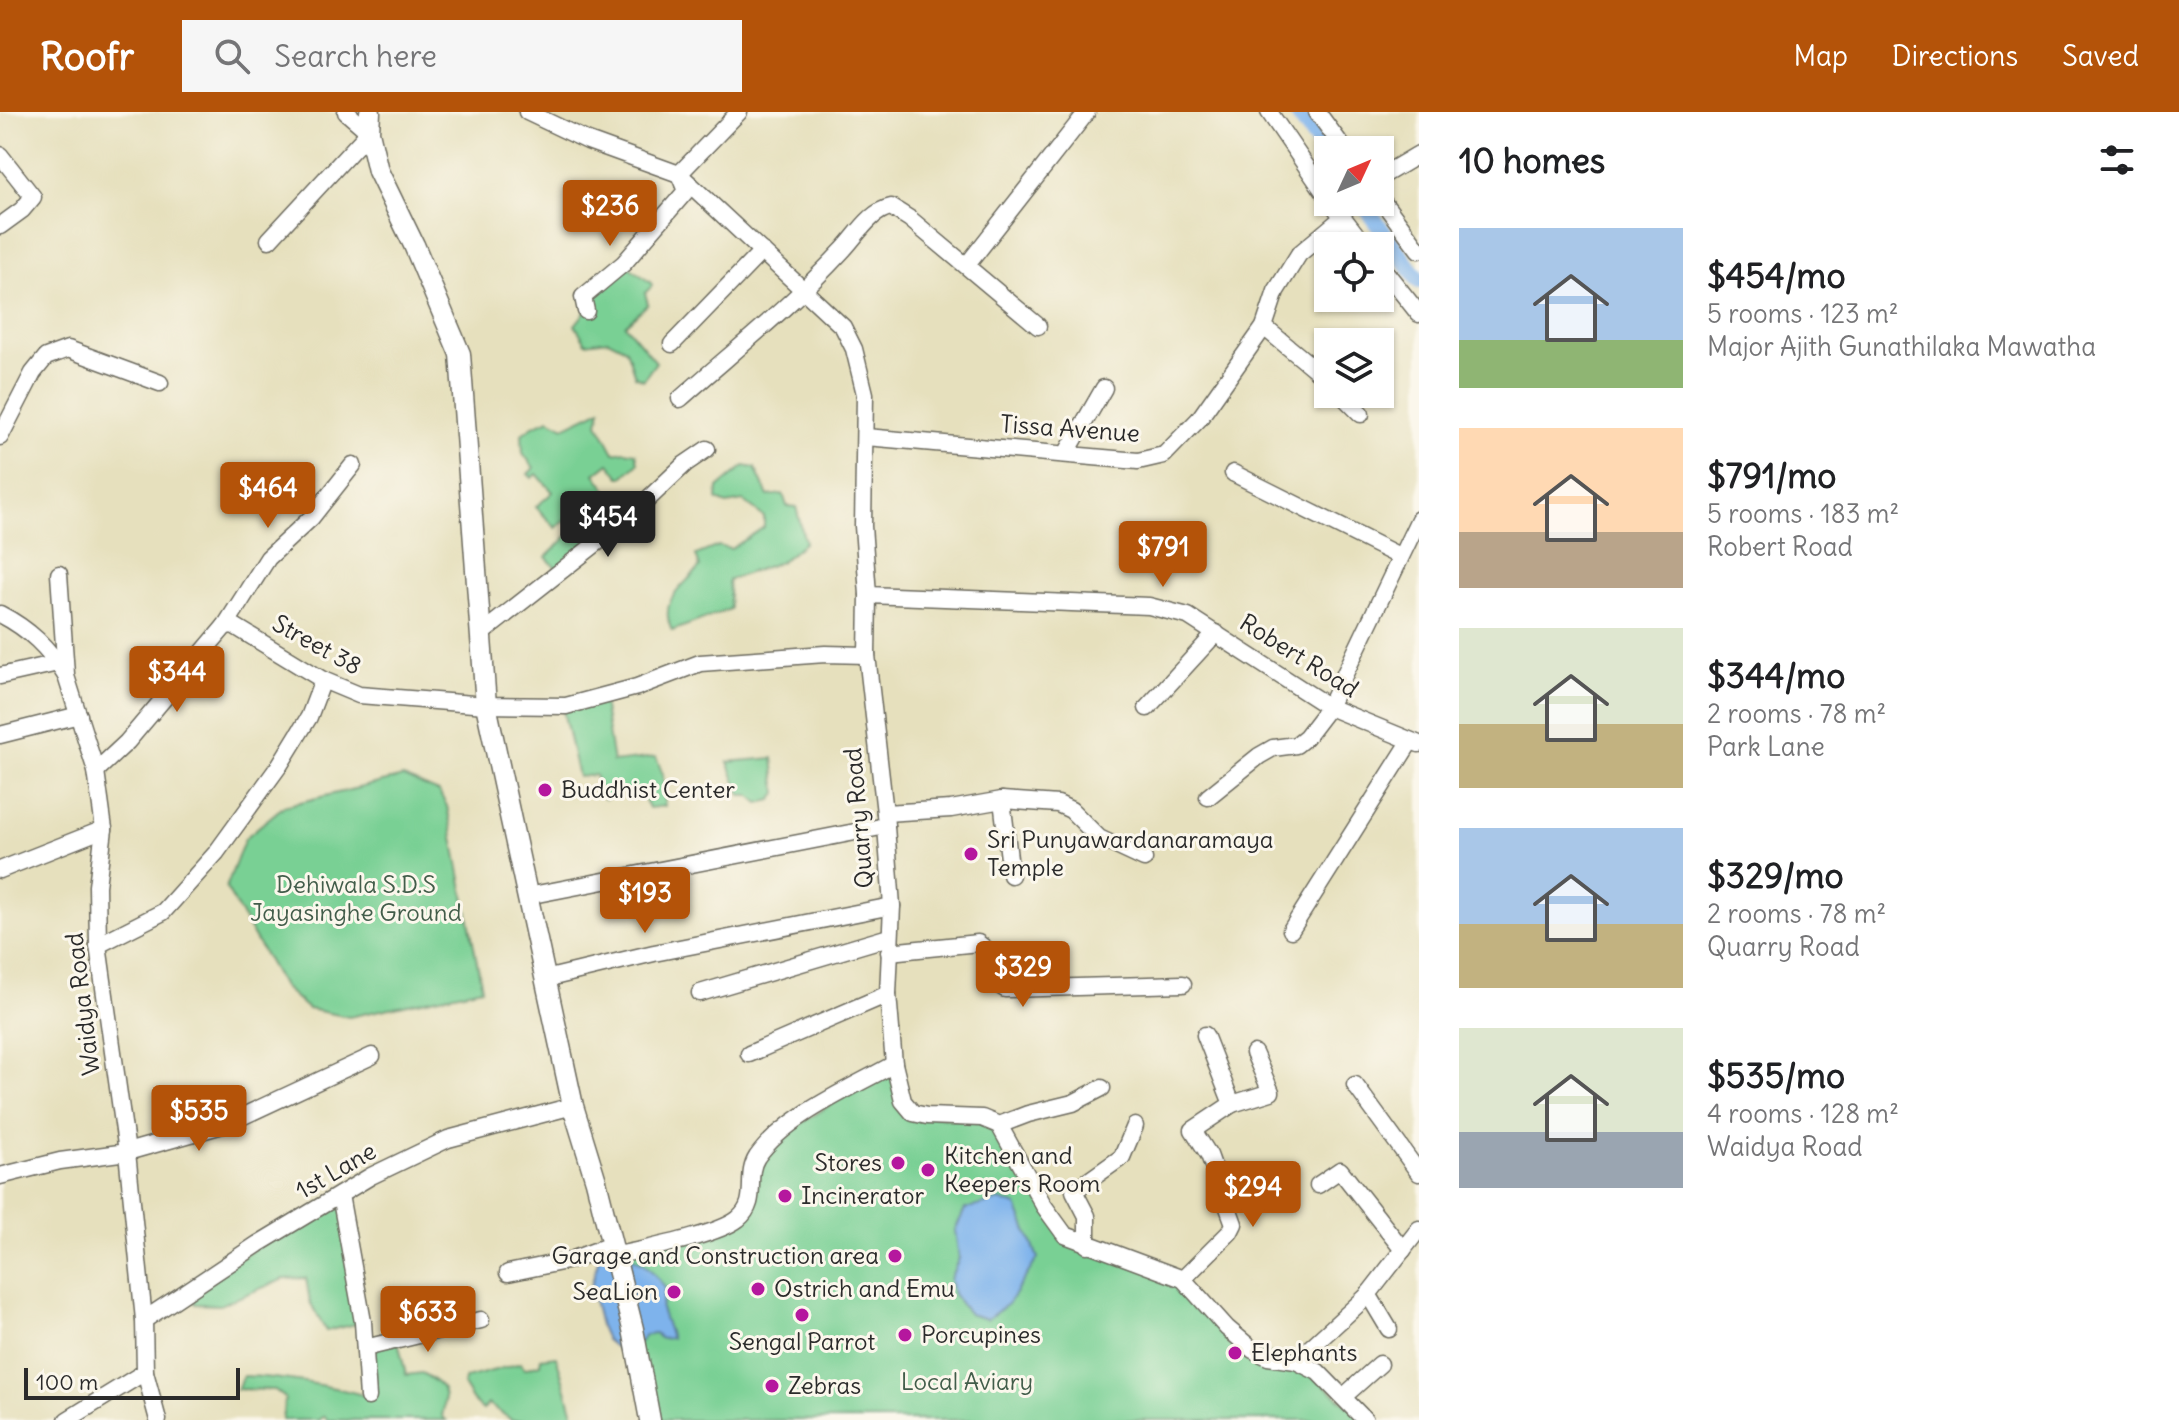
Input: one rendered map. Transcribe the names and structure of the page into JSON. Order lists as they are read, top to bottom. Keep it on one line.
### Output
{"streets":{"street":["Tissa Avenue","Street 38","Robert Road","Quarry Road","Waidya Road","1st Lane"]},"crossings":[["Tissa Avenue","Quarry Road"],["Street 38","Quarry Road"],["Robert Road","Quarry Road"],["Waidya Road","1st Lane"]],"parks":["Dehiwala S.D.S Jayasinghe Ground","Local Aviary"],"places":["Buddhist Center","Sri Punyawardanaramaya Temple","Stores","Kitchen and Keepers Room","Incinerator","Garage and Construction area","Ostrich and Emu","SeaLion","Sengal Parrot","Porcupines","Elephants","Zebras"],"scale_bar":"100 m","north":"top right","page":{"header":"Roofr","search":"Search here","nav":["Map","Directions","Saved"],"heading":"10 homes","price":["$236","$464","$454","$791","$344","$193","$329","$535","$294","$633"],"list":[{"name":"$454/mo","note":"5 rooms · 123 m² · Major Ajith Gunathilaka Mawatha"},{"name":"$791/mo","note":"5 rooms · 183 m² · Robert Road"},{"name":"$344/mo","note":"2 rooms · 78 m² · Park Lane"},{"name":"$329/mo","note":"2 rooms · 78 m² · Quarry Road"},{"name":"$535/mo","note":"4 rooms · 128 m² · Waidya Road"}],"scale":"100 m"}}
